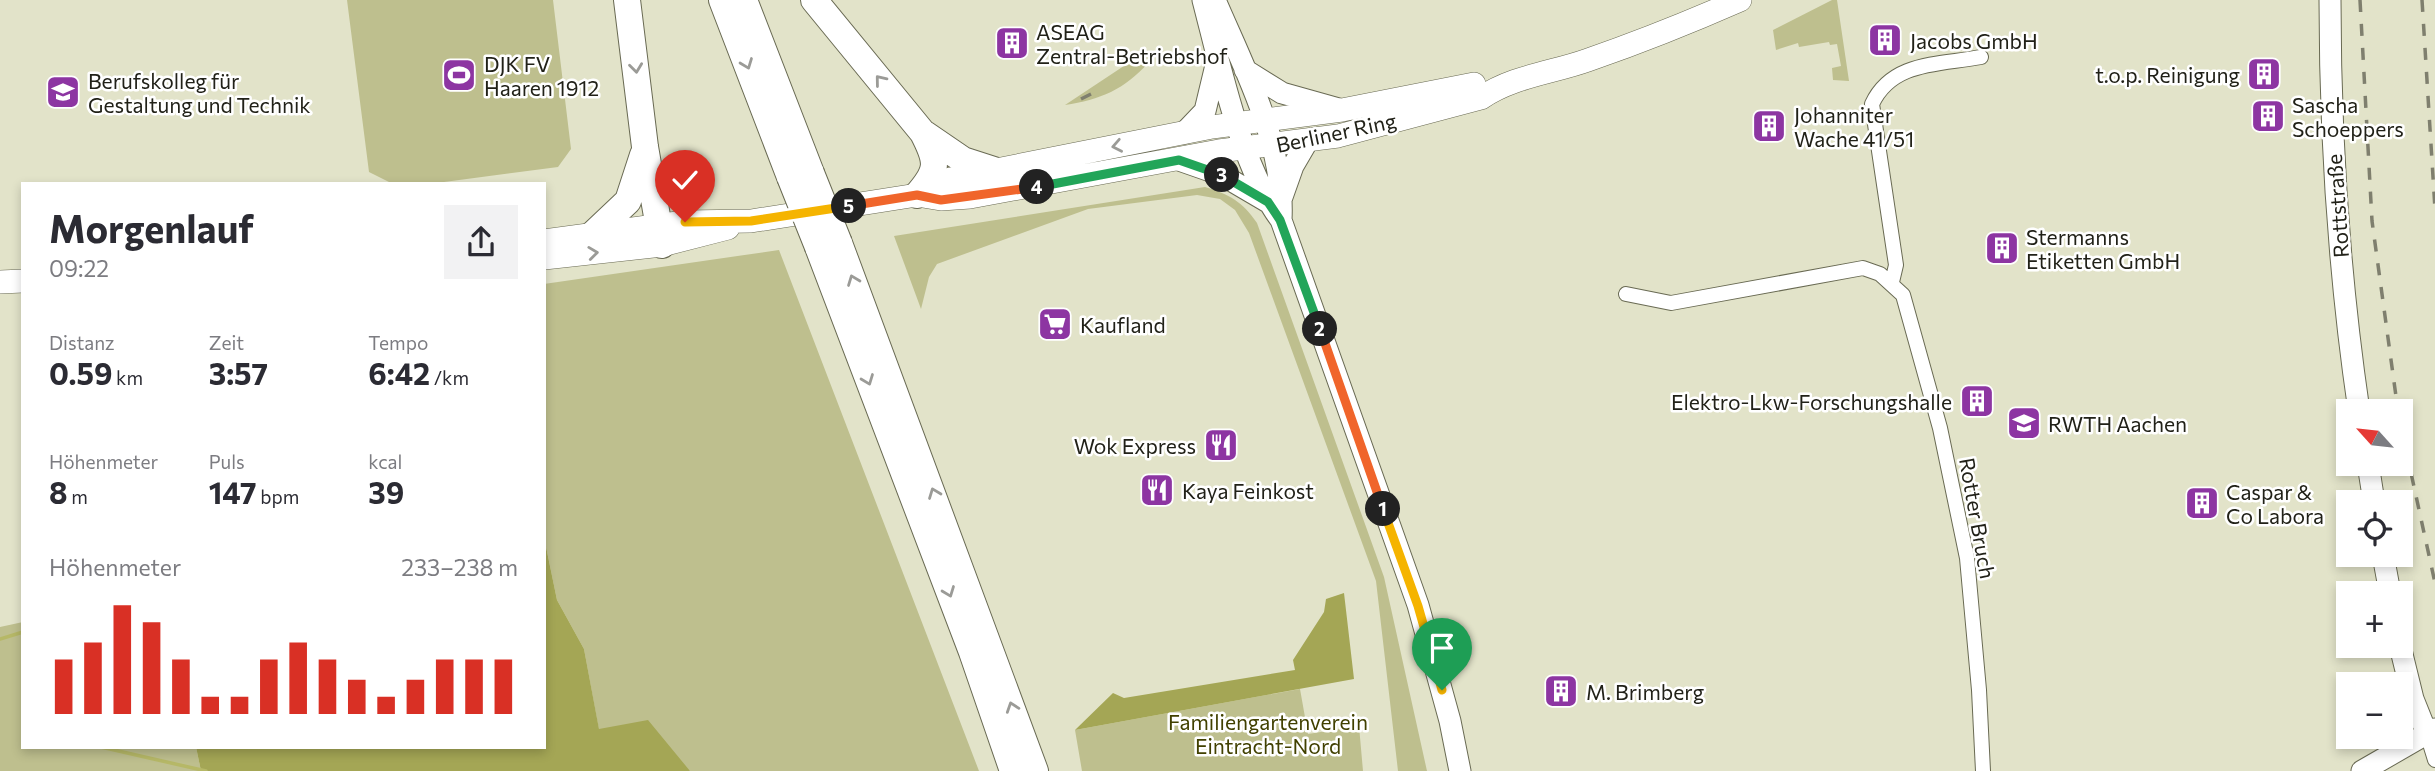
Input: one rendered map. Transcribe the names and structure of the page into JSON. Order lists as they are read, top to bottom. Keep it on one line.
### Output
{"streets":{"main road":["Berliner Ring"],"street":["Rottstraße","Rotter Bruch"]},"parks":["Familiengartenverein Eintracht-Nord"],"places":{"building":["Jacobs GmbH","ASEAG Zentral-Betriebshof","t.o.p. Reinigung","Sascha Schoeppers","Johanniter Wache 41/51","Stermanns Etiketten GmbH","Elektro-Lkw-Forschungshalle","Caspar & Co Labora","M. Brimberg"],"sports":["DJK FV Haaren 1912"],"school or university":["Berufskolleg für Gestaltung und Technik","RWTH Aachen"],"supermarket":["Kaufland"],"restaurant":["Wok Express","Kaya Feinkost"]},"north":"top left","page":{"pins":["3","4","5","2","1"],"heading":["Morgenlauf","09:22"],"stats":[["Distanz","0.59 km"],["Zeit","3:57"],["Tempo","6:42 /km"],["Höhenmeter","8 m"],["Puls","147 bpm"],["kcal","39"]],"map_buttons":["+","−"],"chart":["Höhenmeter","233–238 m"]}}
